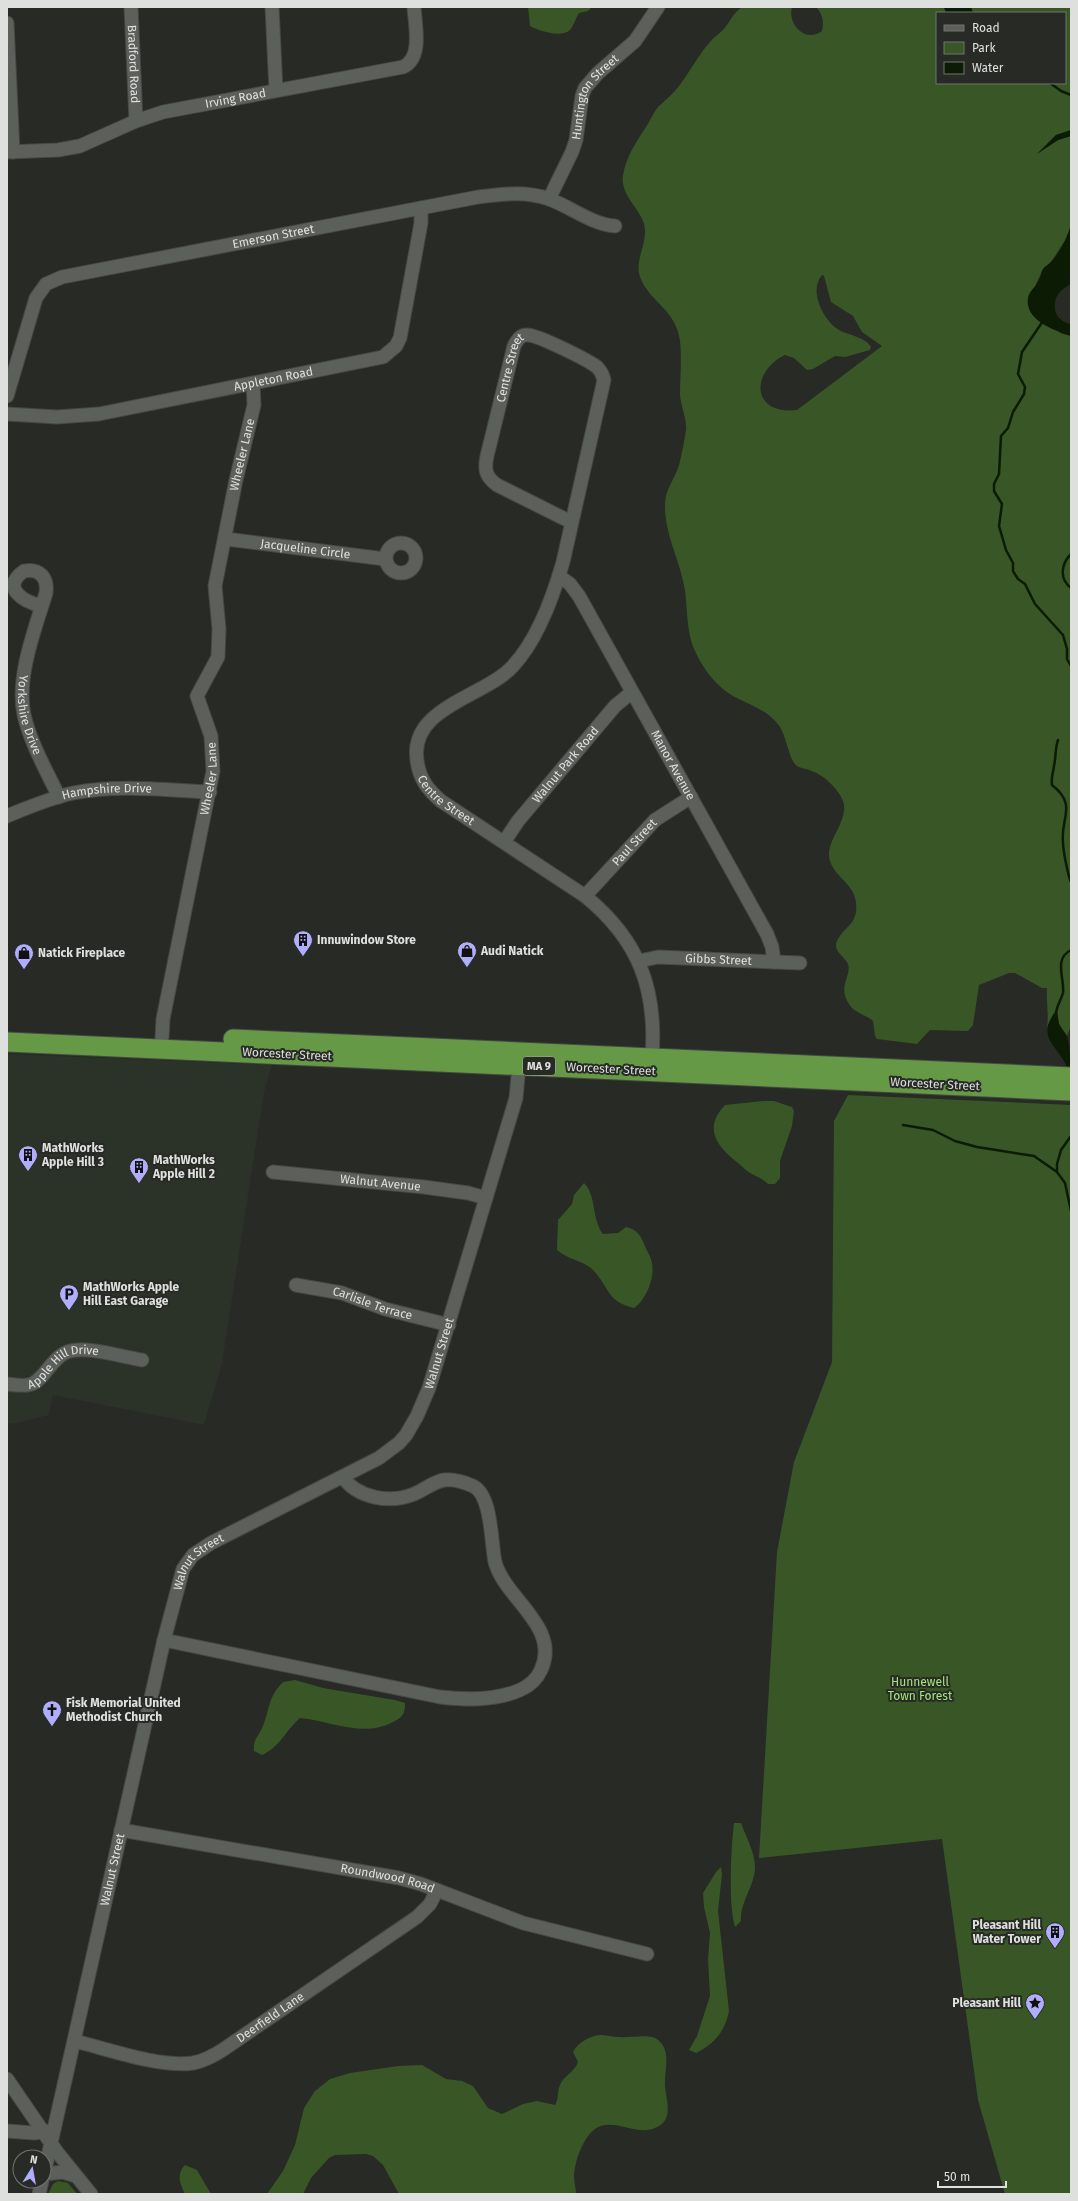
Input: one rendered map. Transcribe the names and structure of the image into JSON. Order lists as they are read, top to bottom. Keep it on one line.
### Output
{"streets":{"highway":["Worcester Street","MA 9"],"street":["Bradford Road","Irving Road","Huntington Street","Emerson Street","Centre Street","Appleton Road","Wheeler Lane","Jacqueline Circle","Yorkshire Drive","Walnut Park Road","Manor Avenue","Hampshire Drive","Paul Street","Gibbs Street","Walnut Avenue","Carlisle Terrace","Walnut Street","Apple Hill Drive","Roundwood Road","Deerfield Lane"]},"crossings":[["Bradford Road","Irving Road"],["Huntington Street","Emerson Street"],["Emerson Street","Appleton Road"],["Centre Street","Walnut Park Road"],["Centre Street","Manor Avenue"],["Centre Street","Paul Street"],["Centre Street","Gibbs Street"],["Centre Street","Worcester Street"],["Appleton Road","Wheeler Lane"],["Wheeler Lane","Jacqueline Circle"],["Wheeler Lane","Hampshire Drive"],["Wheeler Lane","Worcester Street"],["Yorkshire Drive","Hampshire Drive"],["Walnut Park Road","Manor Avenue"],["Manor Avenue","Paul Street"],["Manor Avenue","Gibbs Street"],["Worcester Street","Walnut Street"],["Walnut Avenue","Walnut Street"],["Carlisle Terrace","Walnut Street"],["Walnut Street","Roundwood Road"],["Walnut Street","Deerfield Lane"],["Roundwood Road","Deerfield Lane"]],"parks":["Hunnewell Town Forest"],"places":{"building":["Innuwindow Store","MathWorks Apple Hill 3","MathWorks Apple Hill 2","Pleasant Hill Water Tower"],"shop":["Audi Natick","Natick Fireplace"],"parking":["MathWorks Apple Hill East Garage"],"church":["Fisk Memorial United Methodist Church"],"place":["Pleasant Hill"]},"legend":["Road","Park","Water"],"scale_bar":"50 m","north":"top"}
